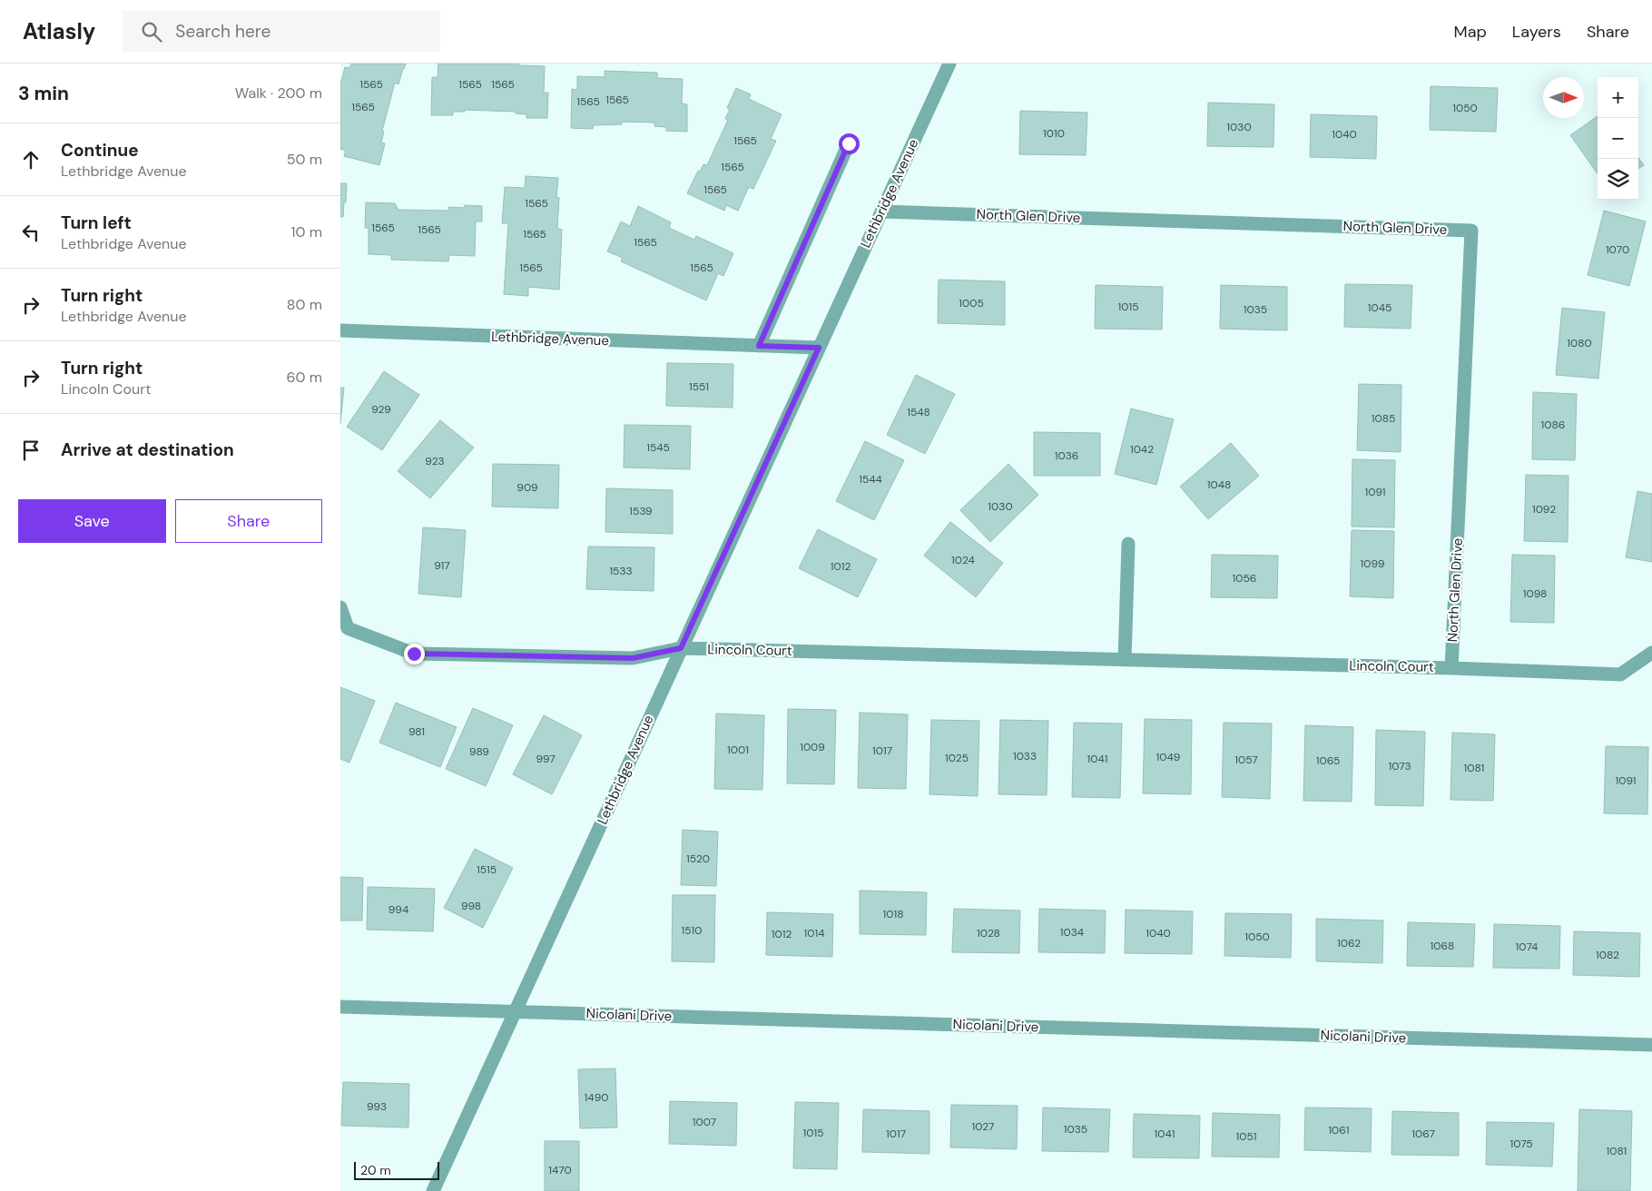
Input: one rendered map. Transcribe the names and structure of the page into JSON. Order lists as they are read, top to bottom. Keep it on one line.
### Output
{"streets":{"street":["Lethbridge Avenue","North Glen Drive","Lincoln Court","Nicolani Drive"]},"crossings":[["Lethbridge Avenue","North Glen Drive"],["Lethbridge Avenue","Lincoln Court"],["Lethbridge Avenue","Nicolani Drive"],["North Glen Drive","Lincoln Court"]],"house_numbers":["1565","1565","1565","1565","1565","1565","1050","1030","1010","1040","1565","1565","1565","1565","1565","1565","1565","1565","1070","1565","1565","1005","1015","1045","1035","1080","1551","929","1548","1085","1086","1545","1042","1036","923","1544","1048","909","1091","1030","1092","1539","1024","1099","917","1012","1533","1056","1098","981","1009","1001","1017","989","1033","1049","1025","997","1041","1057","1065","1073","1081","1091","1520","1515","998","994","1018","1510","1034","1014","1028","1040","1012","1050","1062","1068","1074","1082","1490","993","1007","1027","1035","1061","1015","1017","1041","1067","1051","1075","1081","1470"],"scale_bar":"20 m","north":"right","page":{"header":"Atlasly","search":"Search here","nav":["Map","Layers","Share"],"heading":["3 min","Walk · 200 m"],"map_buttons":["+","−"],"list":[["Continue","Lethbridge Avenue","50 m"],["Turn left","Lethbridge Avenue","10 m"],["Turn right","Lethbridge Avenue","80 m"],["Turn right","Lincoln Court","60 m"],"Arrive at destination"],"buttons":["Save","Share"],"scale":"20 m"}}
